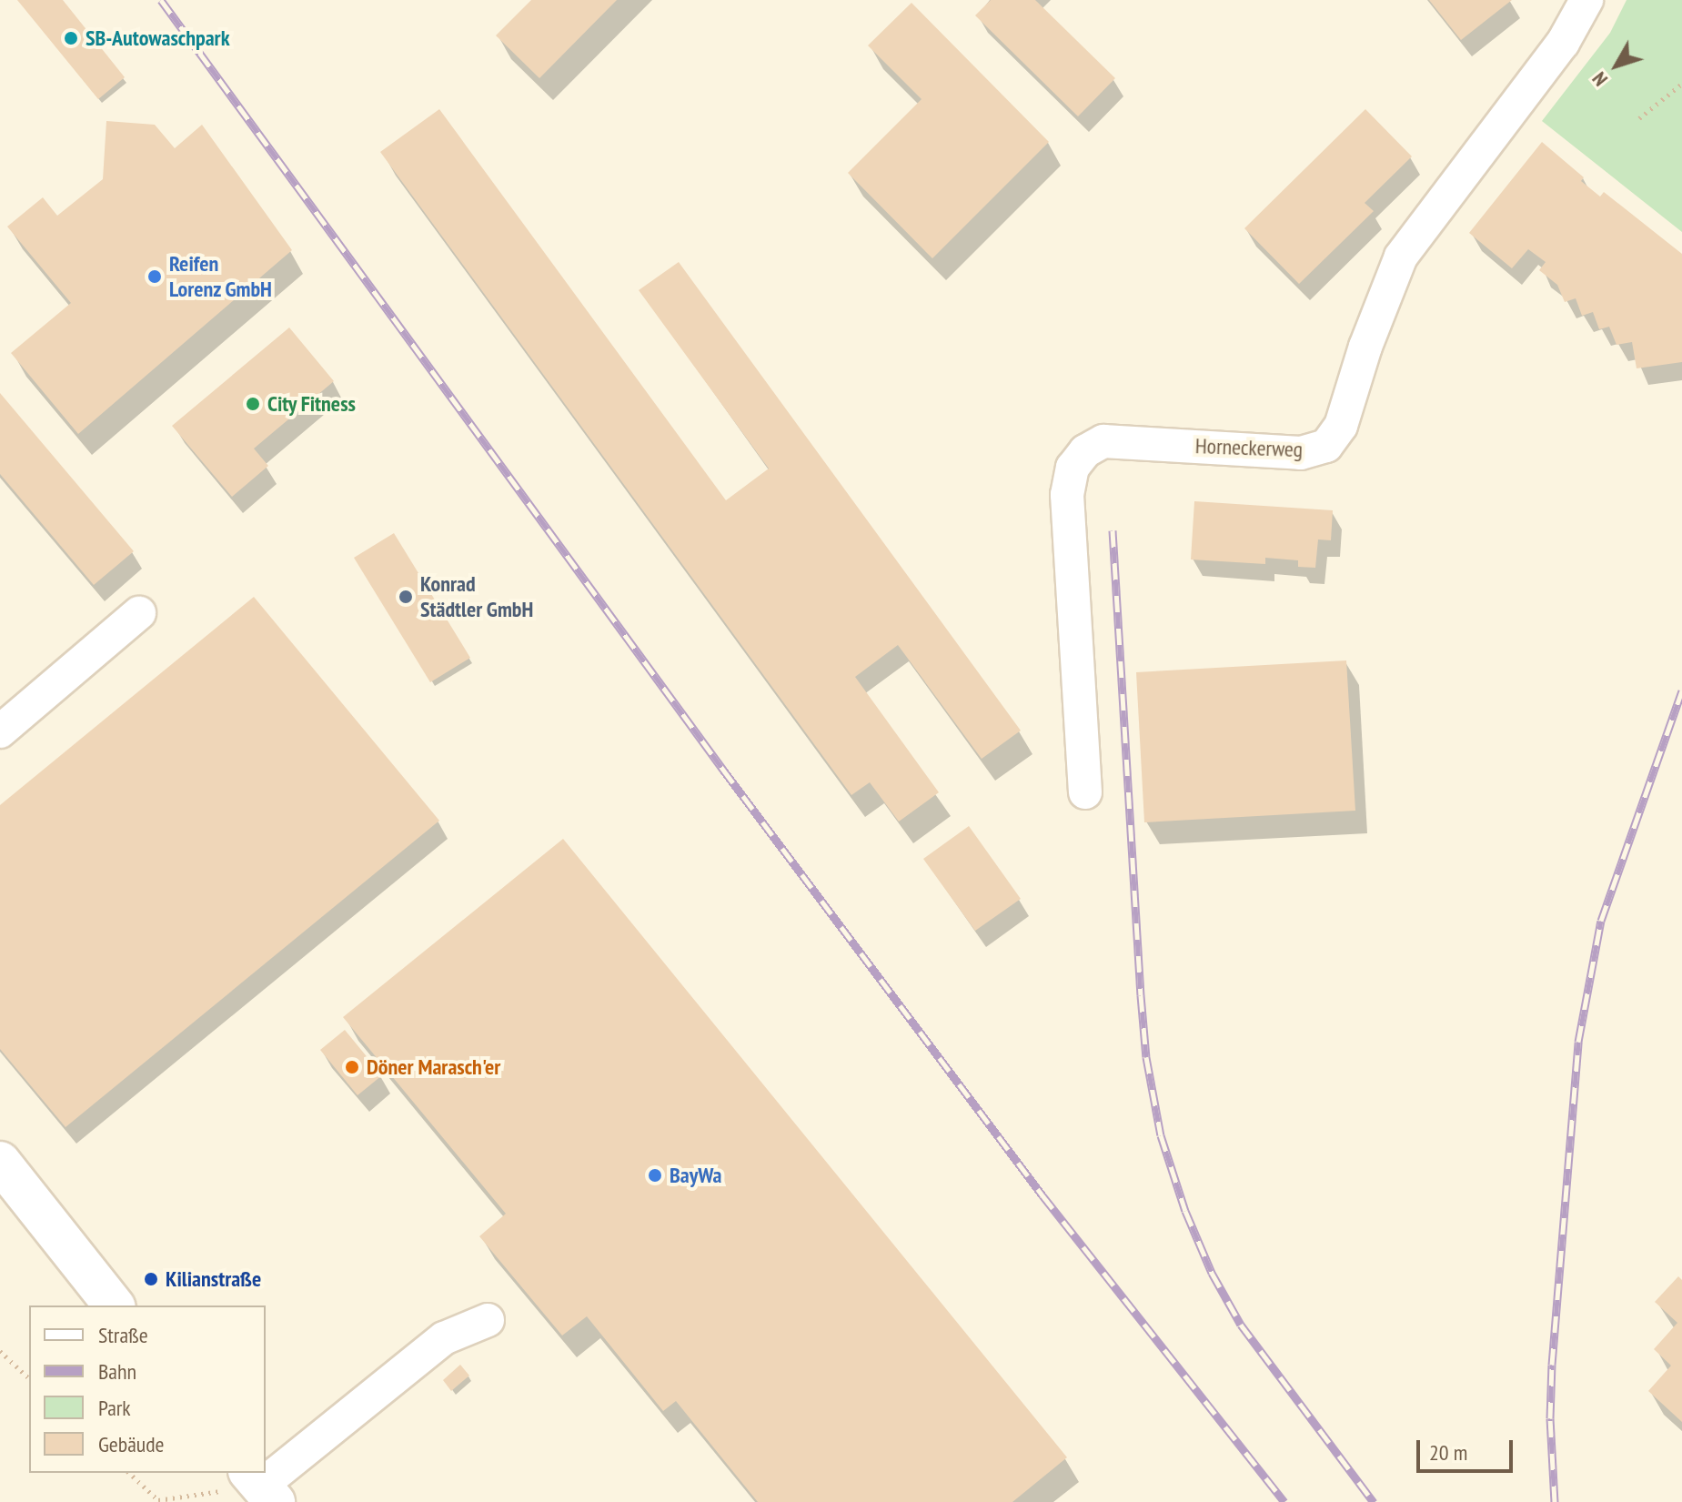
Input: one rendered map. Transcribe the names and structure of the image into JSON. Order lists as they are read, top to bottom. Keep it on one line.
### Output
{"streets":{"street":["Horneckerweg"]},"places":["SB-Autowaschpark","Reifen Lorenz GmbH","City Fitness","Konrad Städtler GmbH","Döner Marasch'er","BayWa","Kilianstraße"],"legend":["Straße","Bahn","Park","Gebäude"],"scale_bar":"20 m","north":"bottom left"}
